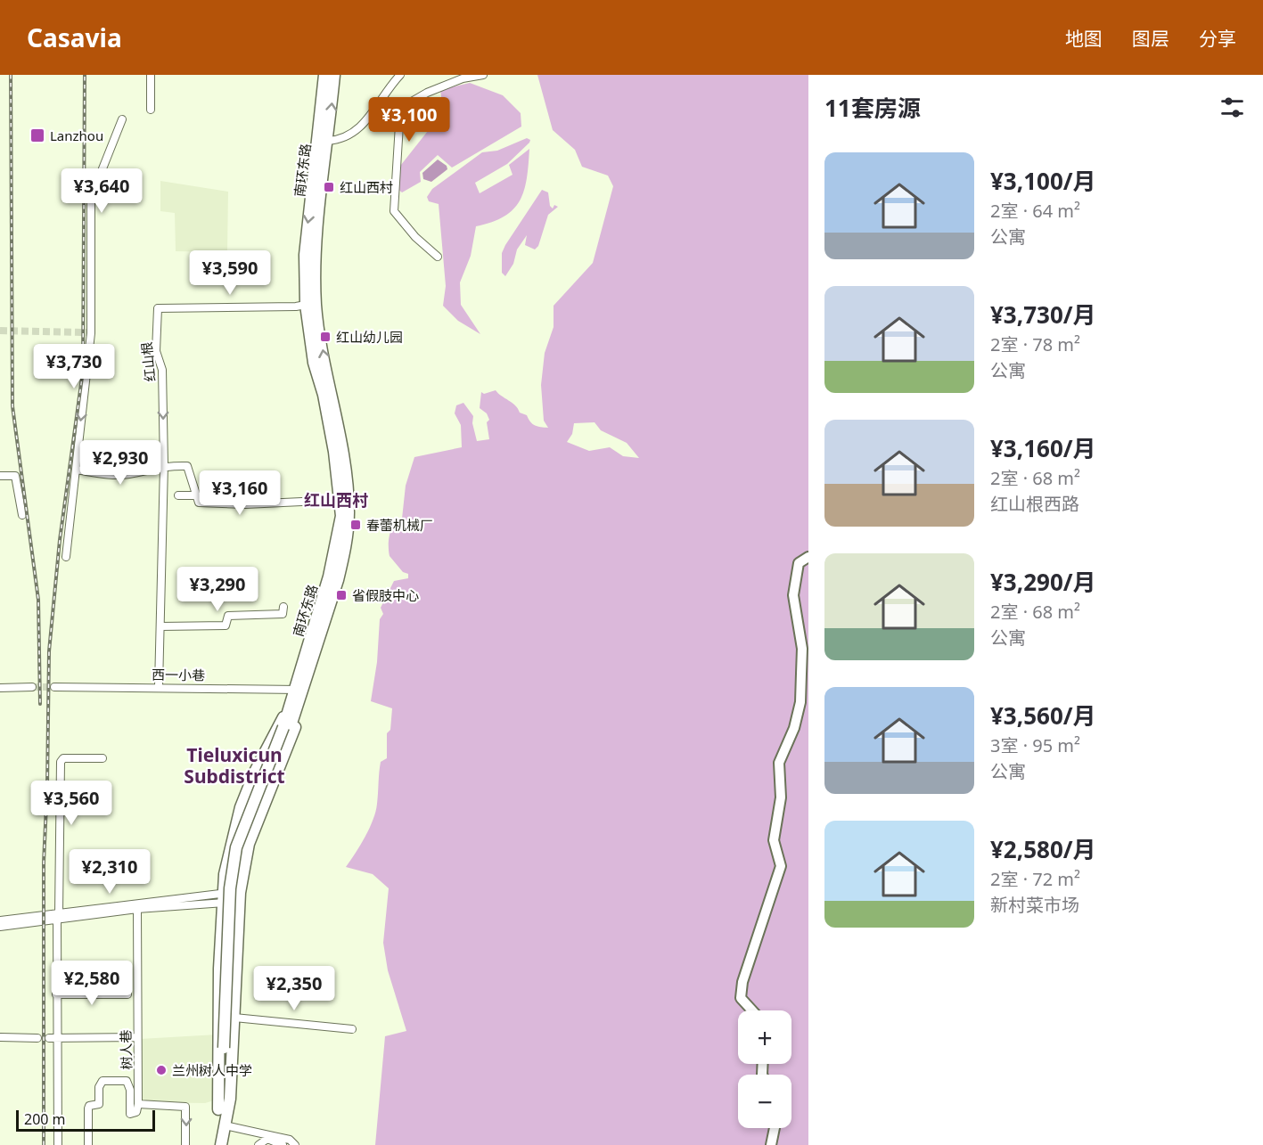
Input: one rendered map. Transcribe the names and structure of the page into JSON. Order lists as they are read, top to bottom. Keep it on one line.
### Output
{"streets":{"highway":["南环东路"],"street":["红山根","西一小巷","树人巷"]},"crossings":[["南环东路","红山根"],["南环东路","西一小巷"]],"districts":["红山西村","Tieluxicun Subdistrict"],"places":{"transit":["Lanzhou","红山西村","红山幼儿园","春蕾机械厂","省假肢中心"],"other":["兰州树人中学"]},"scale_bar":"200 m","page":{"header":"Casavia","nav":["地图","图层","分享"],"heading":"11套房源","price":["¥3,100","¥3,640","¥3,590","¥3,730","¥2,930","¥3,160","¥3,290","¥3,560","¥2,310","¥2,580","¥2,350"],"list":[{"name":"¥3,100/月","note":"2室 · 64 m² · 公寓"},{"name":"¥3,730/月","note":"2室 · 78 m² · 公寓"},{"name":"¥3,160/月","note":"2室 · 68 m² · 红山根西路"},{"name":"¥3,290/月","note":"2室 · 68 m² · 公寓"},{"name":"¥3,560/月","note":"3室 · 95 m² · 公寓"},{"name":"¥2,580/月","note":"2室 · 72 m² · 新村菜市场"}],"map_buttons":["+","−"],"scale":"200 m"}}
